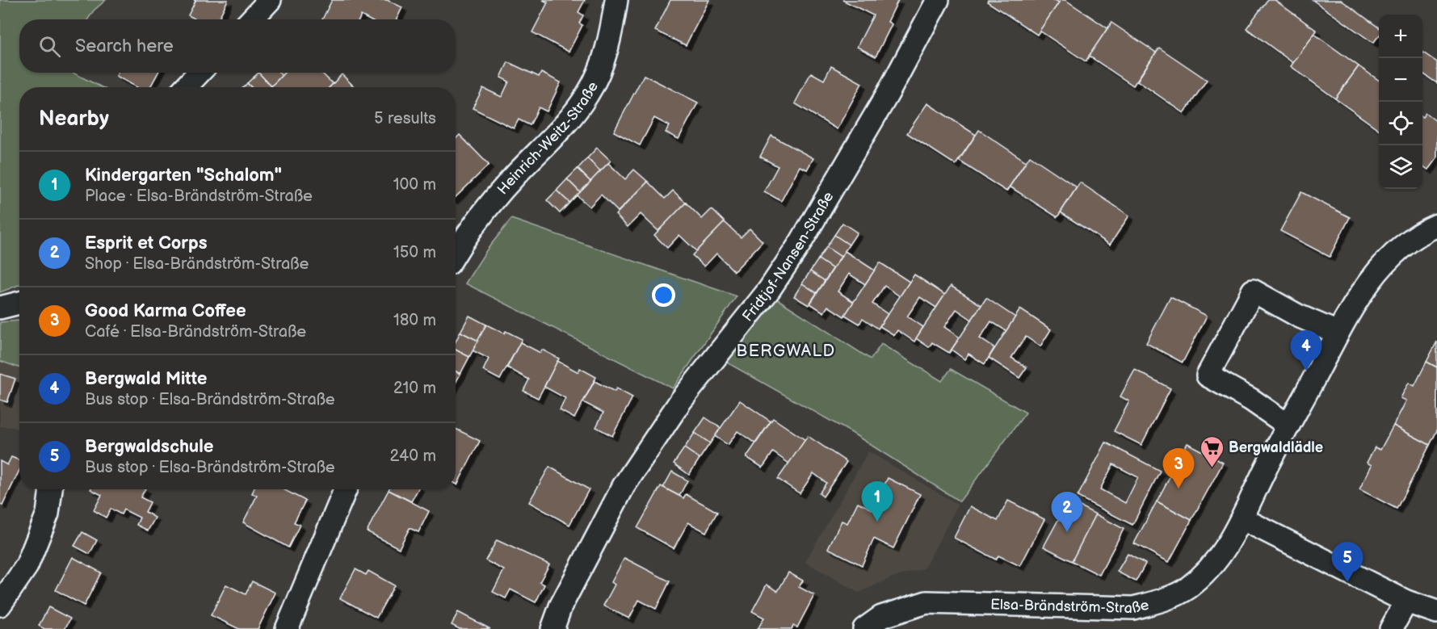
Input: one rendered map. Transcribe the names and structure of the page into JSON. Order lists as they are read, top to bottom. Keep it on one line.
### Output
{"streets":{"street":["Heinrich-Weitz-Straße","Fridtjof-Nansen-Straße","Elsa-Brändström-Straße"]},"districts":["BERGWALD"],"places":{"supermarket":["Bergwaldlädle"]},"page":{"map_buttons":["+","−"],"search":"Search here","heading":["Nearby","5 results"],"list":[{"mark":"1","name":"Kindergarten \"Schalom\"","note":"Place · Elsa-Brändström-Straße","value":"100 m"},{"mark":"2","name":"Esprit et Corps","note":"Shop · Elsa-Brändström-Straße","value":"150 m"},{"mark":"3","name":"Good Karma Coffee","note":"Café · Elsa-Brändström-Straße","value":"180 m"},{"mark":"4","name":"Bergwald Mitte","note":"Bus stop · Elsa-Brändström-Straße","value":"210 m"},{"mark":"5","name":"Bergwaldschule","note":"Bus stop · Elsa-Brändström-Straße","value":"240 m"}],"pins":["4","3","1","2","5"]}}
